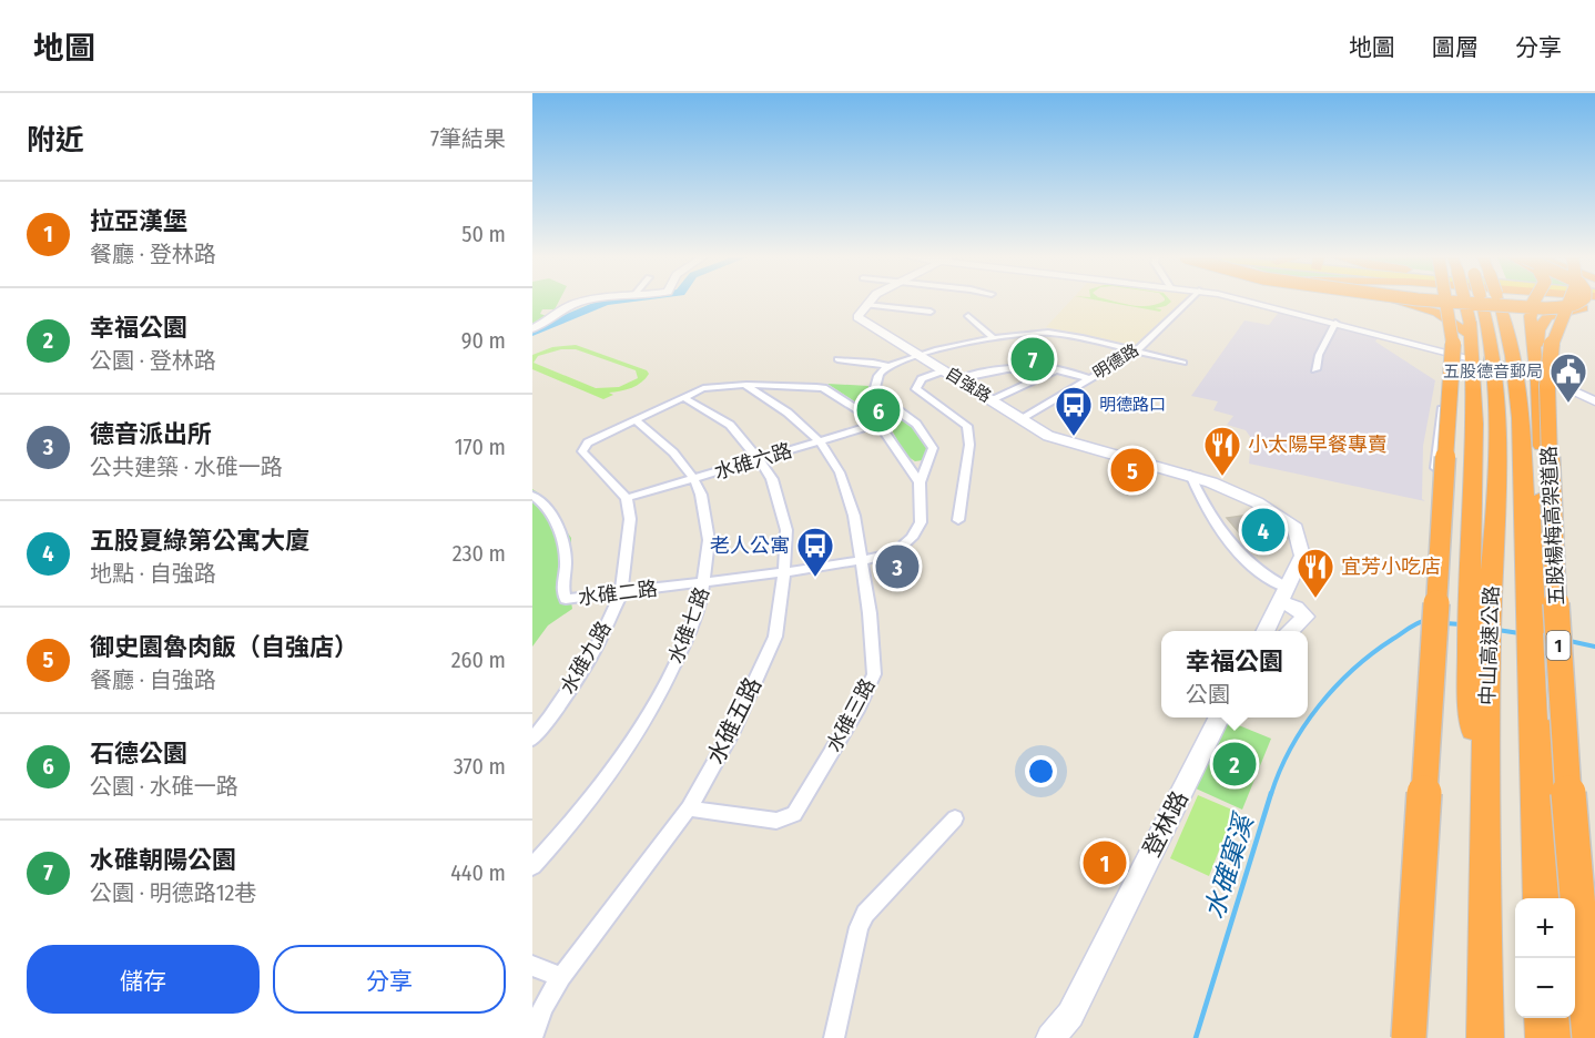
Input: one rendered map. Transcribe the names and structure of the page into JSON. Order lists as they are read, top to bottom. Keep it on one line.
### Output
{"streets":{"highway":["五股楊梅高架道路","中山高速公路","1"],"street":["明德路","自強路","水碓六路","水碓二路","水碓七路","水碓九路","水碓三路","水碓五路","登林路"]},"crossings":[["明德路","自強路"],["水碓六路","水碓七路"],["水碓六路","水碓九路"],["水碓六路","水碓三路"],["水碓六路","水碓五路"],["水碓二路","水碓七路"],["水碓二路","水碓九路"],["水碓二路","水碓三路"],["水碓二路","水碓五路"],["水碓三路","水碓五路"]],"water":["水確窠溪"],"places":{"public building":["五股德音郵局"],"bus stop":["明德路口","老人公寓"],"restaurant":["小太陽早餐專賣","宜芳小吃店"]},"page":{"header":"地圖","nav":["地圖","圖層","分享"],"heading":["附近","7筆結果"],"list":[{"mark":"1","name":"拉亞漢堡","note":"餐廳 · 登林路","value":"50 m"},{"mark":"2","name":"幸福公園","note":"公園 · 登林路","value":"90 m"},{"mark":"3","name":"德音派出所","note":"公共建築 · 水碓一路","value":"170 m"},{"mark":"4","name":"五股夏綠第公寓大廈","note":"地點 · 自強路","value":"230 m"},{"mark":"5","name":"御史園魯肉飯（自強店）","note":"餐廳 · 自強路","value":"260 m"},{"mark":"6","name":"石德公園","note":"公園 · 水碓一路","value":"370 m"},{"mark":"7","name":"水碓朝陽公園","note":"公園 · 明德路12巷","value":"440 m"}],"pins":["7","6","5","4","3","2","1"],"popup":["幸福公園","公園"],"map_buttons":["+","−"],"buttons":["儲存","分享"]}}
